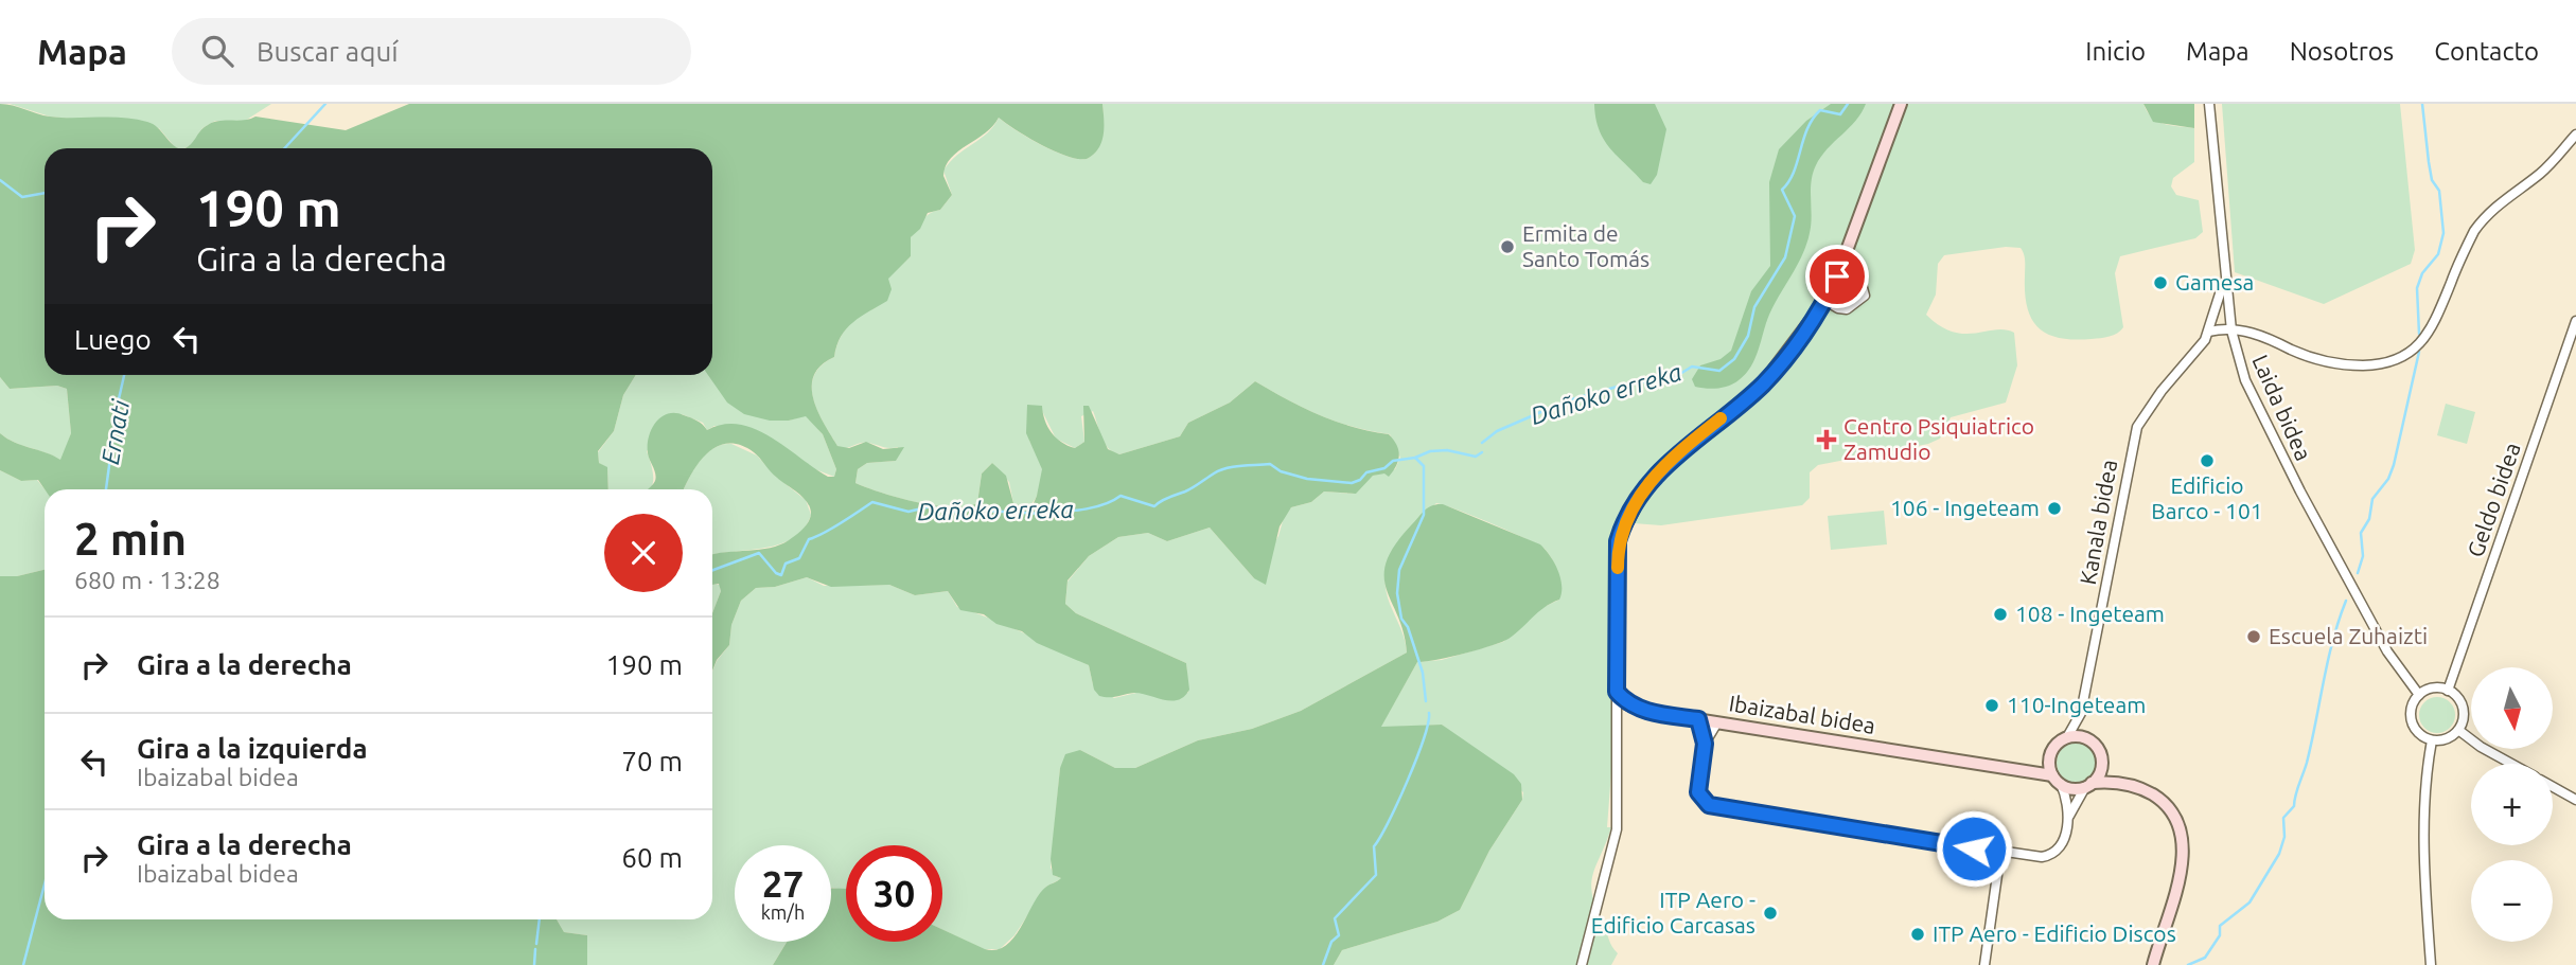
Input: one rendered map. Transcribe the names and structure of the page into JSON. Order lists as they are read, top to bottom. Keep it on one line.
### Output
{"streets":{"street":["Laida bidea","Geldo bidea","Kanala bidea","Ibaizabal bidea"]},"crossings":[["Laida bidea","Geldo bidea"],["Kanala bidea","Ibaizabal bidea"]],"water":["Dañoko erreka","Ernati"],"places":{"other":["Ermita de Santo Tomás","Gamesa","Edificio Barco - 101","106 - Ingeteam","108 - Ingeteam","Escuela Zuhaizti","110-Ingeteam","ITP Aero - Edificio Carcasas","ITP Aero - Edificio Discos"],"health":["Centro Psiquiatrico Zamudio"]},"north":"bottom","page":{"header":"Mapa","search":"Buscar aquí","nav":["Inicio","Mapa","Nosotros","Contacto"],"turn":["190 m","Gira a la derecha"],"then":"Luego","heading":["2 min","680 m · 13:28"],"list":[{"name":"Gira a la derecha","value":"190 m"},{"name":"Gira a la izquierda","note":"Ibaizabal bidea","value":"70 m"},{"name":"Gira a la derecha","note":"Ibaizabal bidea","value":"60 m"}],"map_buttons":["+","−"],"speed":"27 km/h","limit":"30"}}
